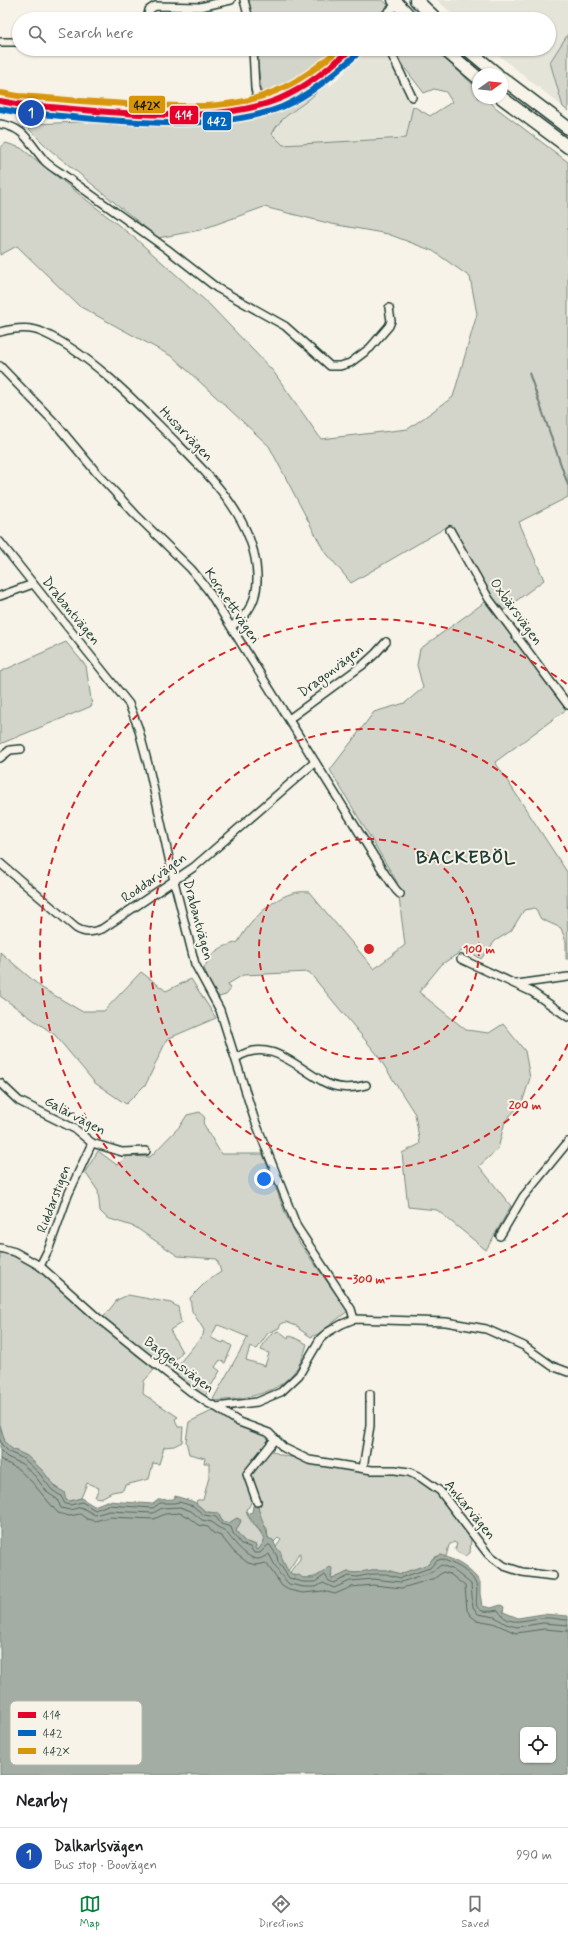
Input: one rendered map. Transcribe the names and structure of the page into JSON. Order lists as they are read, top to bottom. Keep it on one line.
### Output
{"streets":{"street":["Husarvägen","Kornettvägen","Drabantvägen","Oxbärsvägen","Dragonvägen","Roddarvägen","Galärvägen","Riddarstigen","Baggensvägen","Ankarvägen"]},"crossings":[["Husarvägen","Kornettvägen"],["Kornettvägen","Dragonvägen"],["Kornettvägen","Roddarvägen"],["Drabantvägen","Roddarvägen"],["Drabantvägen","Baggensvägen"],["Galärvägen","Riddarstigen"],["Riddarstigen","Baggensvägen"],["Baggensvägen","Ankarvägen"]],"districts":["BACKEBÖL"],"lines":["transit line 414","transit line 442","transit line 442X"],"legend":["414","442","442X"],"north":"right","page":{"search":"Search here","pins":"1","heading":"Nearby","list":[{"mark":"1","name":"Dalkarlsvägen","note":"Bus stop · Boovägen","value":"990 m"}],"nav":["Map","Directions","Saved"]},"rings":["100 m","200 m","300 m"]}
